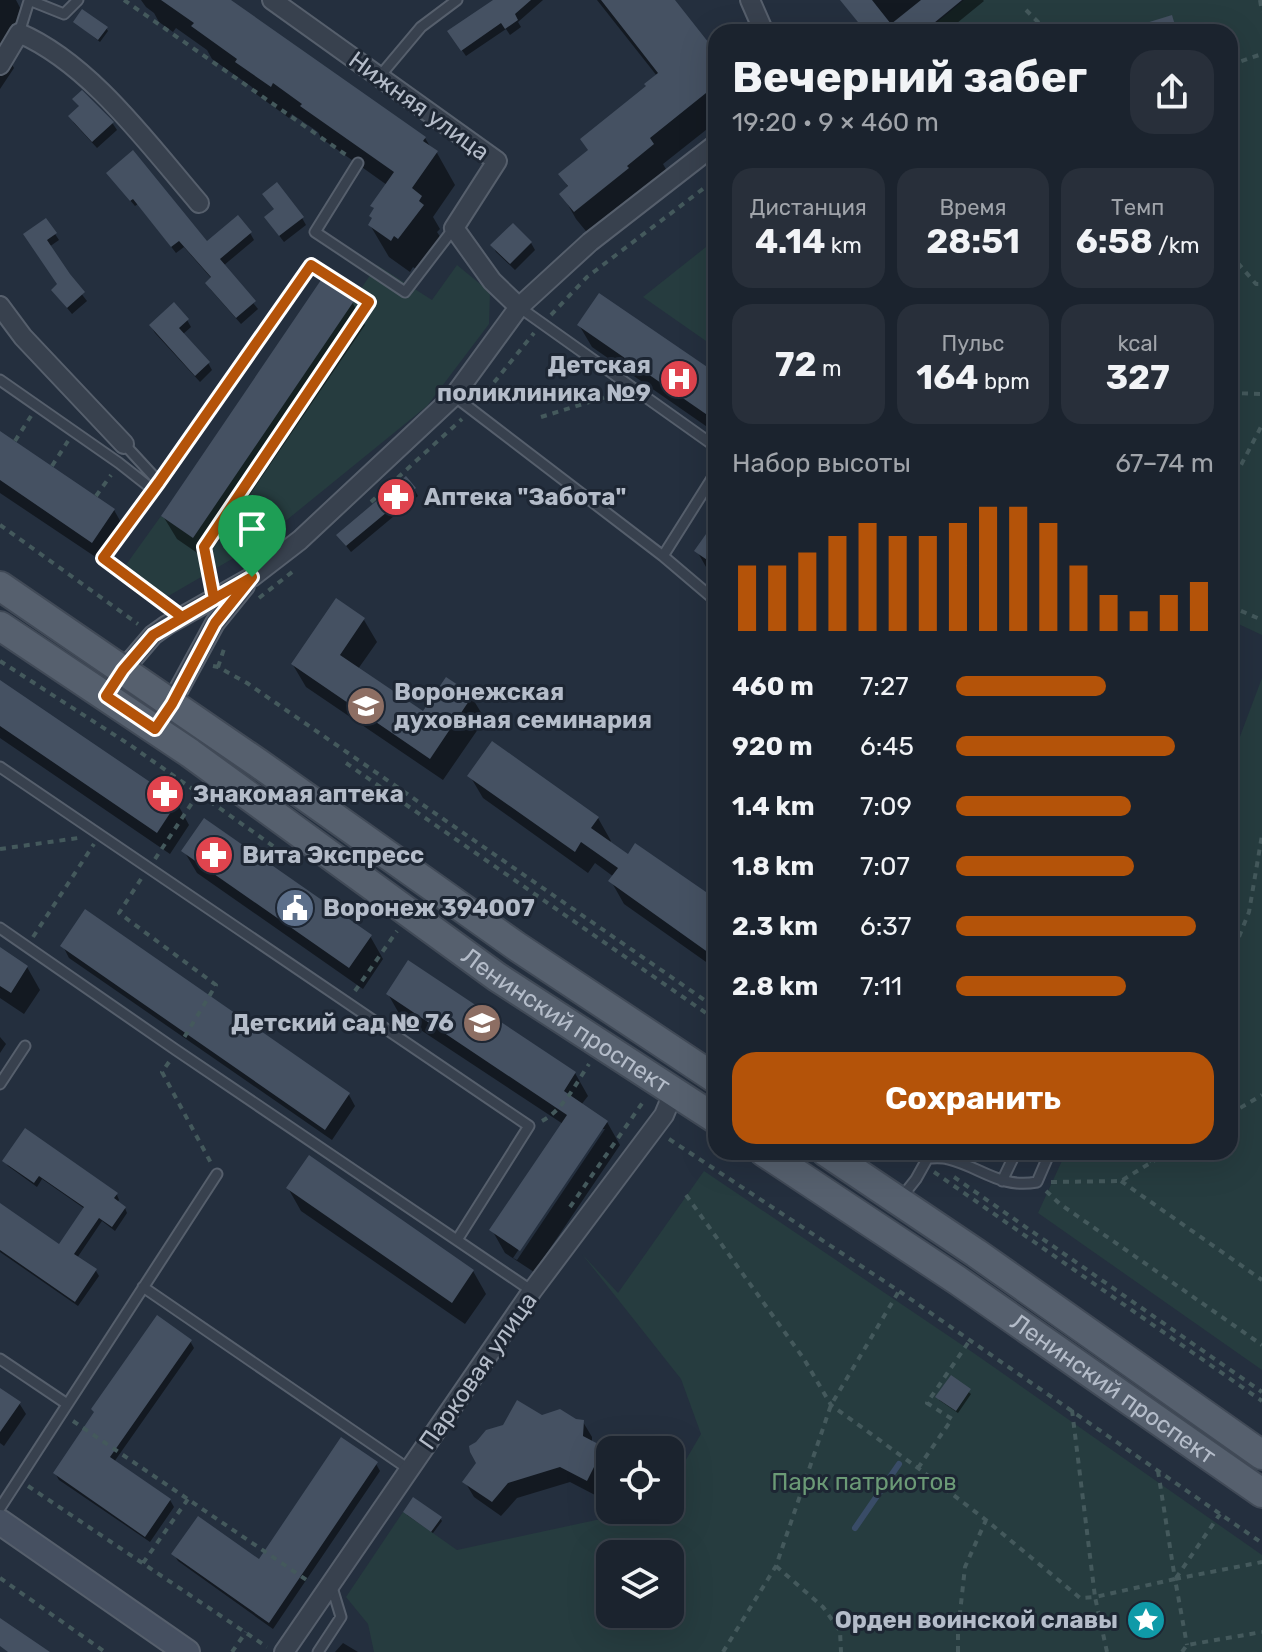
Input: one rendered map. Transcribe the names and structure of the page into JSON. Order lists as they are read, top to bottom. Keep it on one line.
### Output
{"streets":{"main road":["Ленинский проспект"],"street":["Нижняя улица","Парковая улица"]},"crossings":[["Ленинский проспект","Парковая улица"]],"parks":["Парк патриотов"],"places":{"hospital":["Детская поликлиника №9"],"pharmacy":["Аптека \"Забота\"","Знакомая аптека","Вита Экспресс"],"school or university":["Воронежская духовная семинария","Детский сад № 76"],"public building":["Воронеж 394007"],"place":["Орден воинской славы"]},"page":{"heading":["Вечерний забег","19:20 · 9 × 460 m"],"stats":[["Дистанция","4.14 km"],["Время","28:51"],["Темп","6:58 /km"],["72 m"],["Пульс","164 bpm"],["kcal","327"]],"chart":["Набор высоты","67–74 m"],"list":[{"name":"460 m","note":"7:27"},{"name":"920 m","note":"6:45"},{"name":"1.4 km","note":"7:09"},{"name":"1.8 km","note":"7:07"},{"name":"2.3 km","note":"6:37"},{"name":"2.8 km","note":"7:11"}],"buttons":"Сохранить"}}
